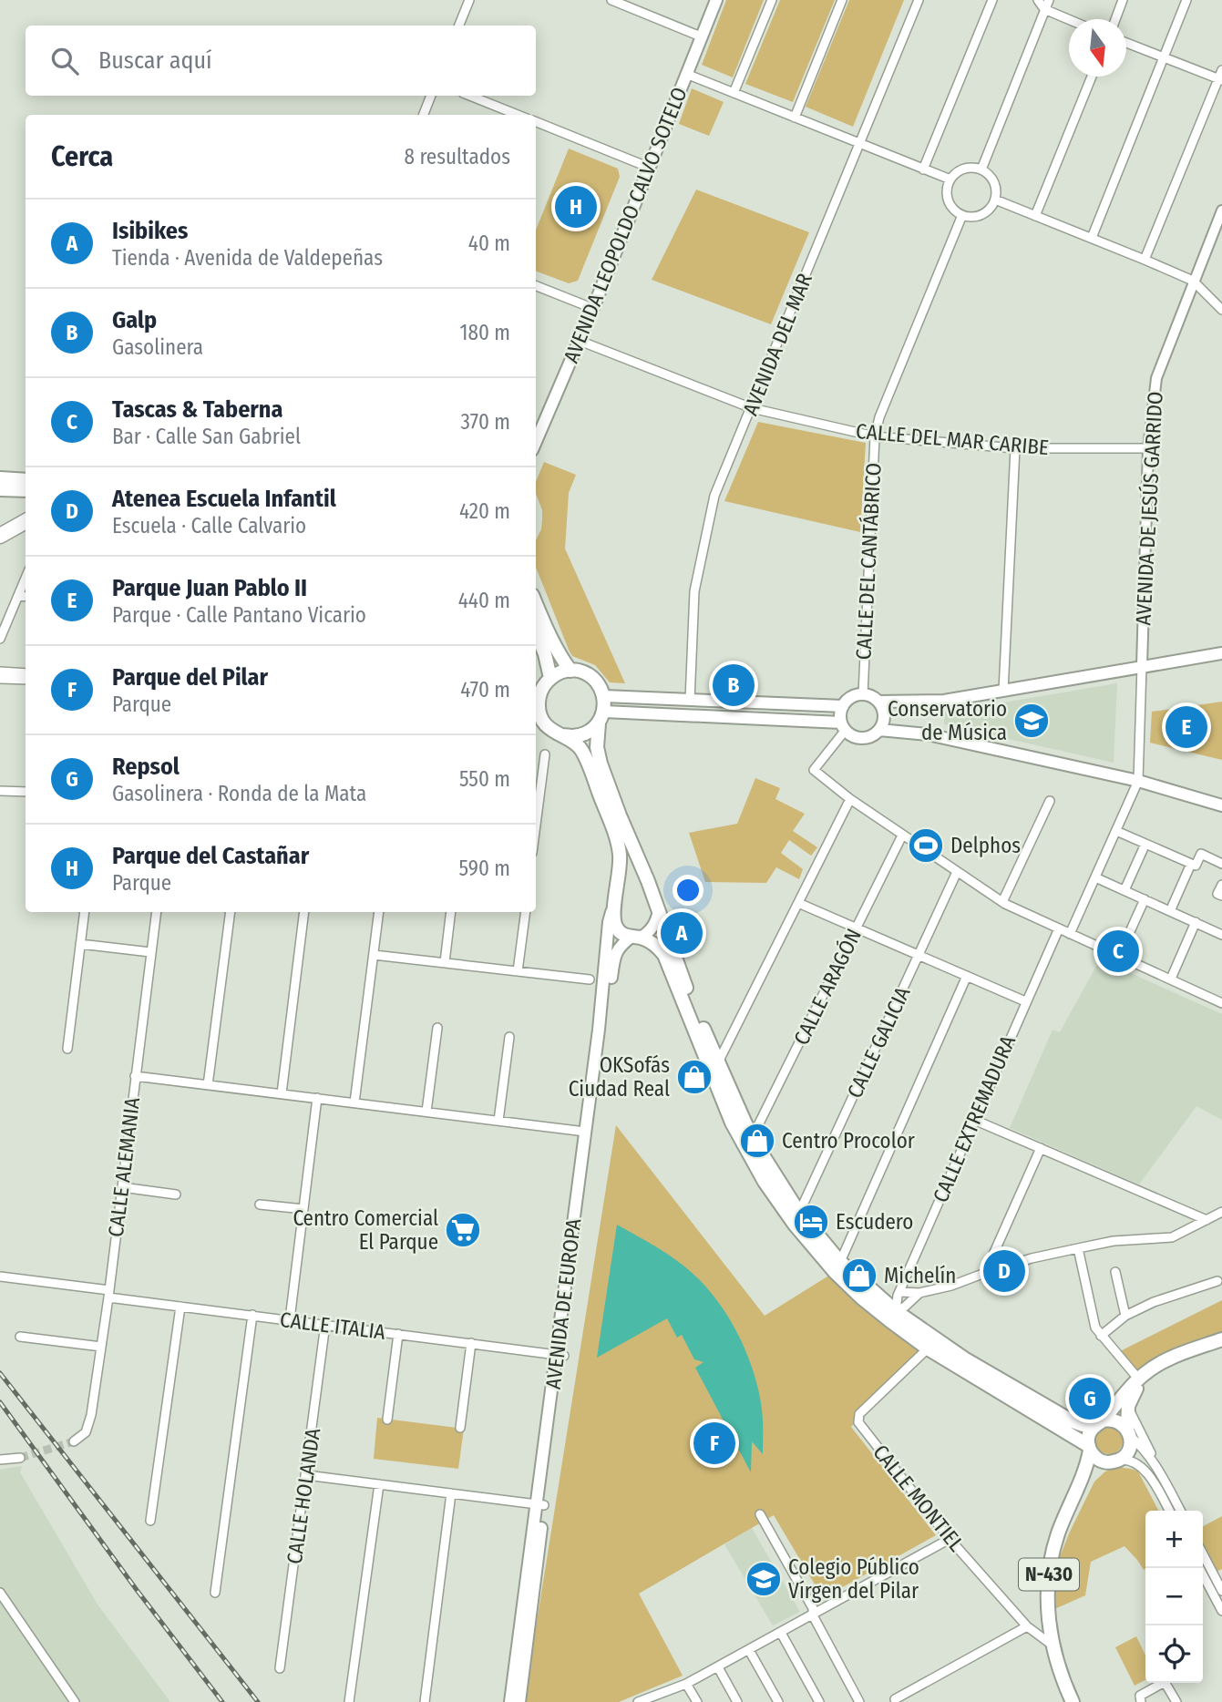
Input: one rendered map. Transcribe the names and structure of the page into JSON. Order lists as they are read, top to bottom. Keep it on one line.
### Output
{"streets":{"main road":["AVENIDA LEOPOLDO CALVO SOTELO","AVENIDA DE EUROPA","N-430"],"street":["AVENIDA DEL MAR","CALLE DEL MAR CARIBE","AVENIDA DE JESÚS GARRIDO","CALLE DEL CANTÁBRICO","CALLE ARAGÓN","CALLE GALICIA","CALLE EXTREMADURA","CALLE ALEMANIA","CALLE ITALIA","CALLE HOLANDA","CALLE MONTIEL"]},"crossings":[["AVENIDA LEOPOLDO CALVO SOTELO","CALLE DEL MAR CARIBE"],["AVENIDA DEL MAR","CALLE DEL MAR CARIBE"],["CALLE DEL MAR CARIBE","AVENIDA DE JESÚS GARRIDO"],["CALLE DEL MAR CARIBE","CALLE DEL CANTÁBRICO"],["CALLE ALEMANIA","CALLE ITALIA"],["AVENIDA DE EUROPA","CALLE ITALIA"],["CALLE ITALIA","CALLE HOLANDA"],["CALLE MONTIEL","N-430"]],"places":{"school or university":["Conservatorio de Música","Colegio Público Vírgen del Pilar"],"sports":["Delphos"],"shop":["OKSofás Ciudad Real","Centro Procolor","Michelín"],"hotel":["Escudero"],"supermarket":["Centro Comercial El Parque"]},"north":"bottom","page":{"search":"Buscar aquí","heading":["Cerca","8 resultados"],"pins":["H","B","E","A","C","D","G","F"],"list":[{"mark":"A","name":"Isibikes","note":"Tienda · Avenida de Valdepeñas","value":"40 m"},{"mark":"B","name":"Galp","note":"Gasolinera","value":"180 m"},{"mark":"C","name":"Tascas & Taberna","note":"Bar · Calle San Gabriel","value":"370 m"},{"mark":"D","name":"Atenea Escuela Infantil","note":"Escuela · Calle Calvario","value":"420 m"},{"mark":"E","name":"Parque Juan Pablo II","note":"Parque · Calle Pantano Vicario","value":"440 m"},{"mark":"F","name":"Parque del Pilar","note":"Parque","value":"470 m"},{"mark":"G","name":"Repsol","note":"Gasolinera · Ronda de la Mata","value":"550 m"},{"mark":"H","name":"Parque del Castañar","note":"Parque","value":"590 m"}],"map_buttons":["+","−"]}}
